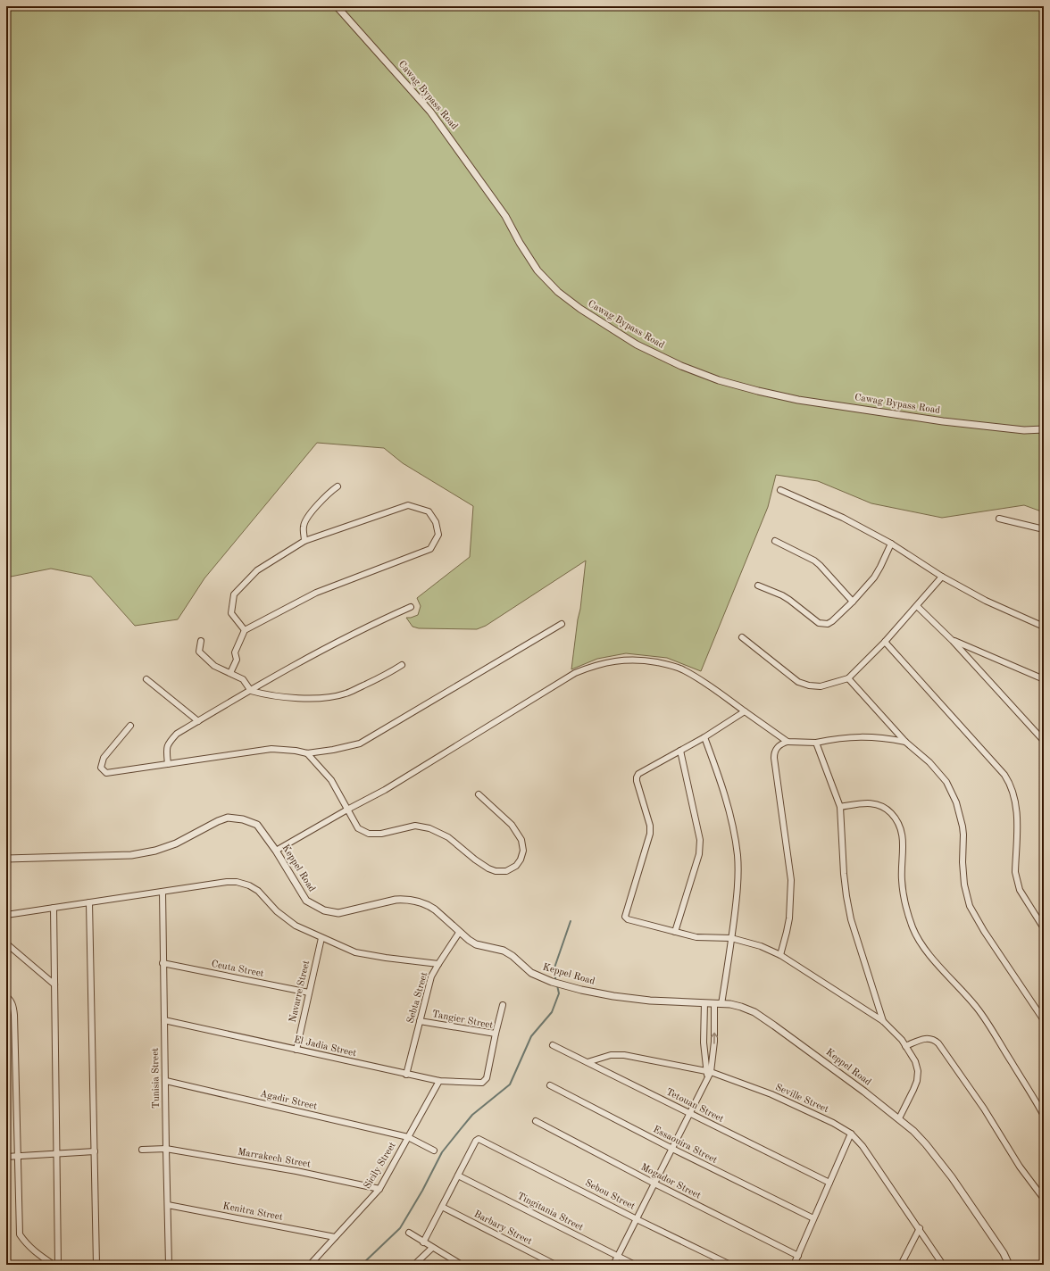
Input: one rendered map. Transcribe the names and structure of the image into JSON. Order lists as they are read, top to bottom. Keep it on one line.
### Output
{"streets":{"street":["Cawag Bypass Road","Keppel Road","Ceuta Street","Navarre Street","Sebta Street","Tangier Street","El Jadia Street","Tunisia Street","Seville Street","Agadir Street","Tetouan Street","Essaouira Street","Marrakech Street","Sicily Street","Mogador Street","Sebou Street","Kenitra Street","Tingitania Street","Barbary Street"]},"crossings":[["Keppel Road","Sebta Street"],["Ceuta Street","Navarre Street"],["Ceuta Street","Tunisia Street"],["Navarre Street","El Jadia Street"],["Sebta Street","Tangier Street"],["Sebta Street","El Jadia Street"],["Tangier Street","El Jadia Street"],["El Jadia Street","Tunisia Street"],["El Jadia Street","Sicily Street"],["Tunisia Street","Agadir Street"],["Tunisia Street","Marrakech Street"],["Tunisia Street","Kenitra Street"],["Seville Street","Tetouan Street"],["Agadir Street","Sicily Street"],["Marrakech Street","Sicily Street"],["Sicily Street","Kenitra Street"],["Sebou Street","Tingitania Street"]]}
